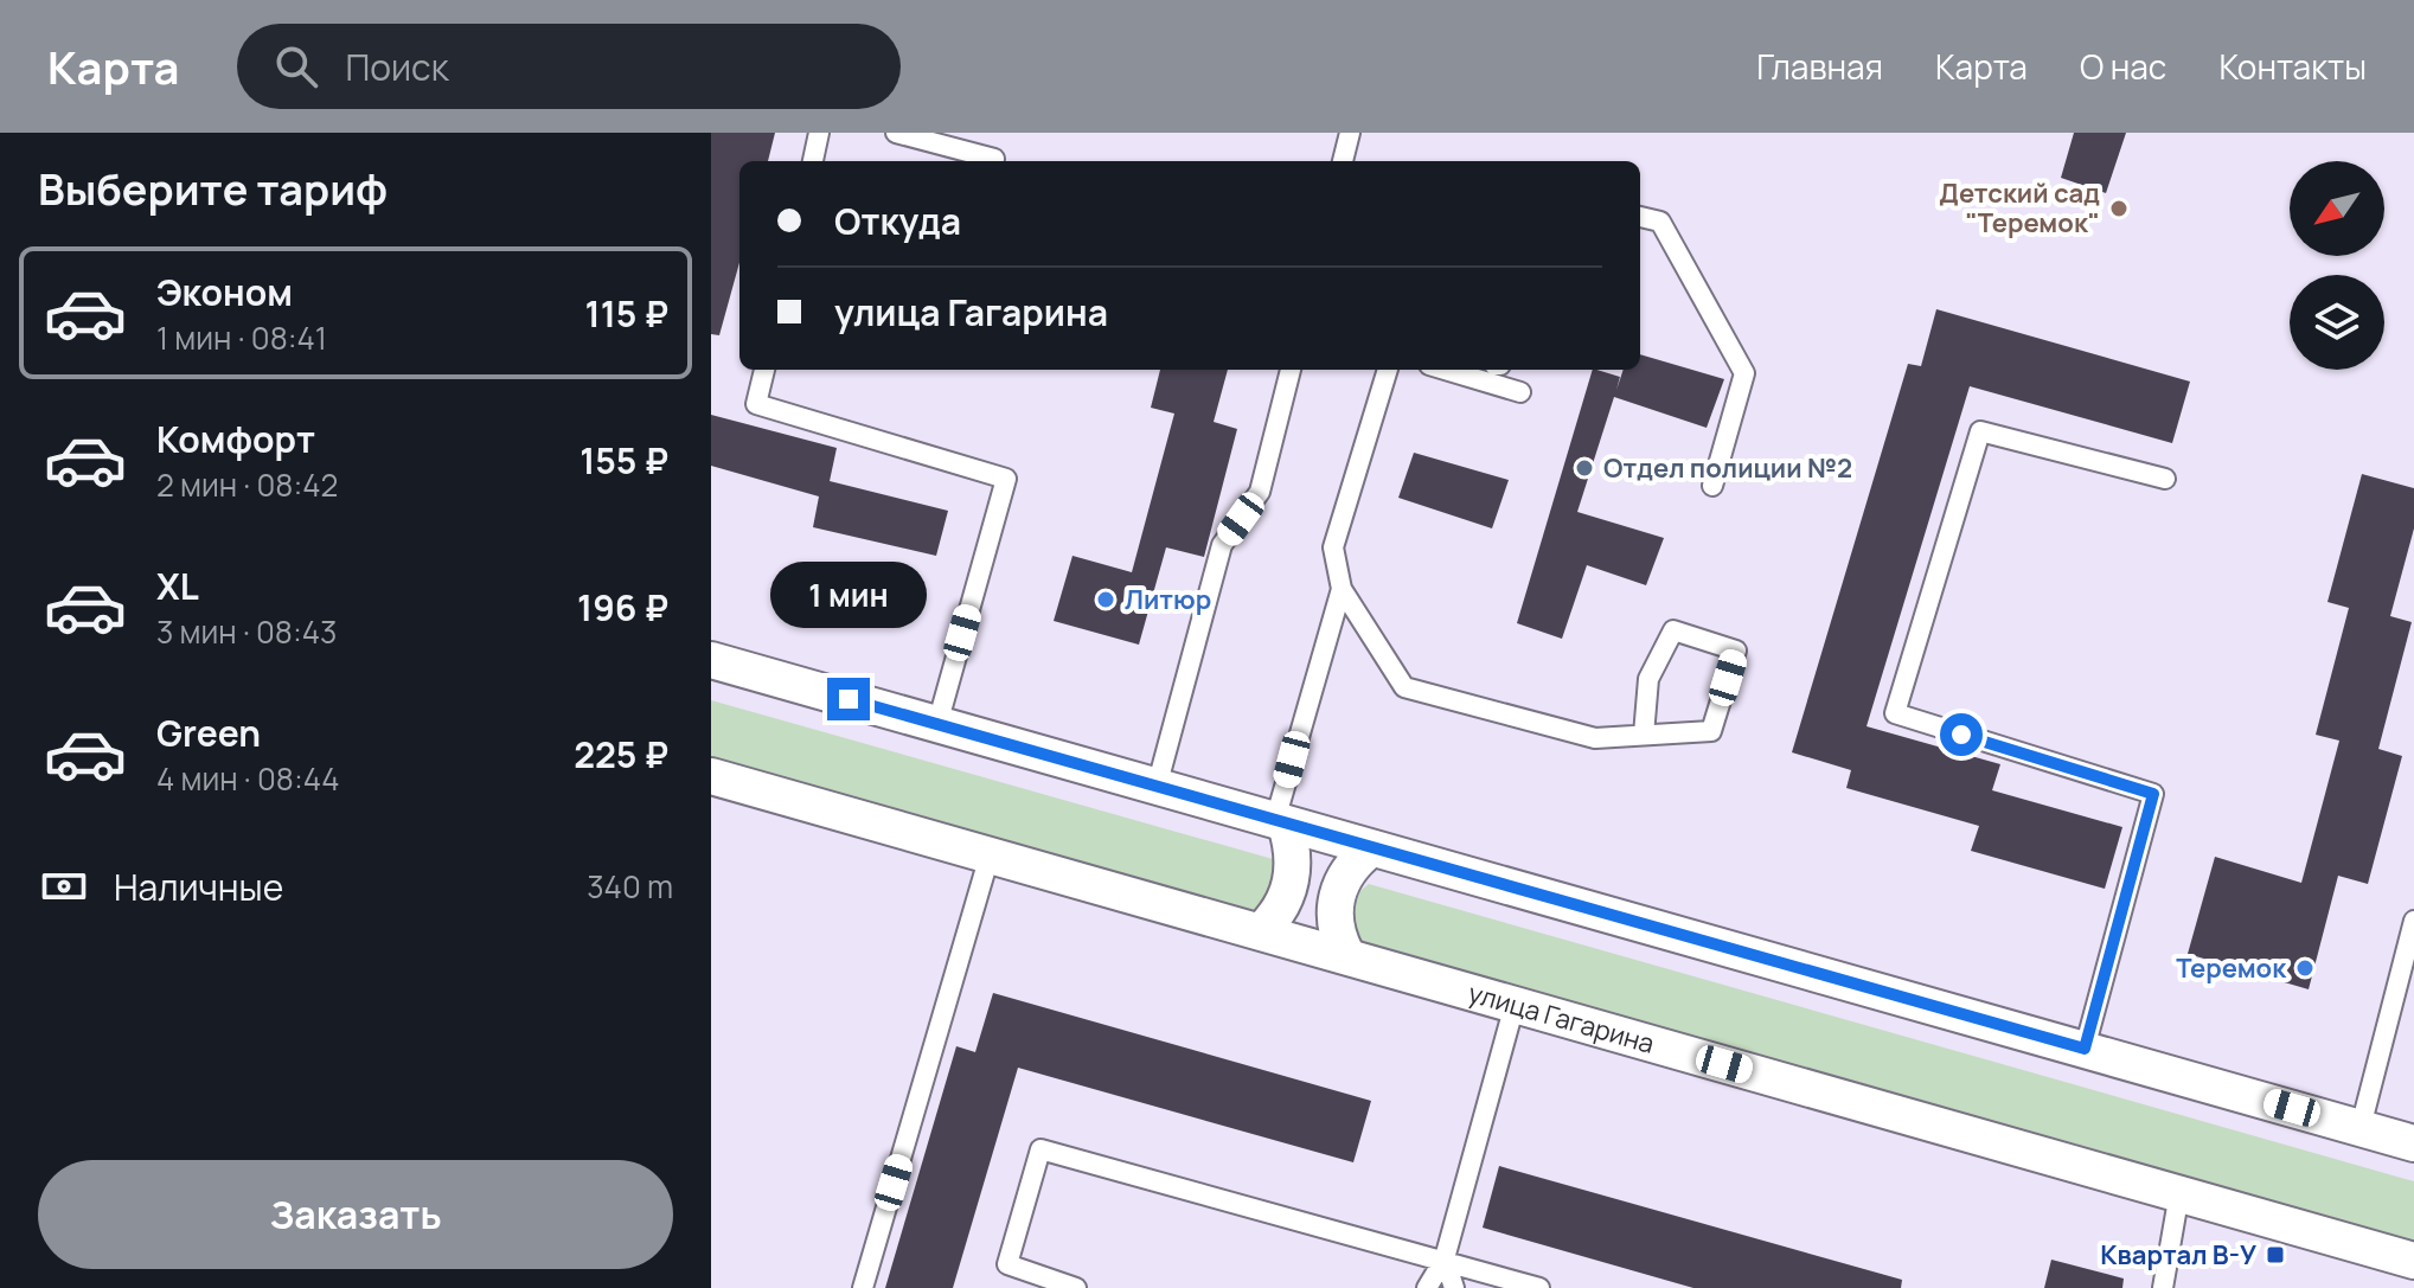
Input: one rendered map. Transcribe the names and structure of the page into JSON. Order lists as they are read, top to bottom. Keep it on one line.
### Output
{"streets":{"street":["улица Гагарина"]},"places":{"other":["Детский сад \"Теремок\"","Отдел полиции №2","Литюр","Теремок"],"transit":["Квартал В-У"]},"north":"bottom left","page":{"header":"Карта","search":"Поиск","nav":["Главная","Карта","О нас","Контакты"],"heading":"Выберите тариф","banner":["Откуда","улица Гагарина"],"list":[{"name":"Эконом","note":"1 мин · 08:41","value":"115 ₽"},{"name":"Комфорт","note":"2 мин · 08:42","value":"155 ₽"},{"name":"XL","note":"3 мин · 08:43","value":"196 ₽"},{"name":"Green","note":"4 мин · 08:44","value":"225 ₽"}],"bubble":"1 мин","pay":["Наличные","340 m"],"buttons":"Заказать"}}
